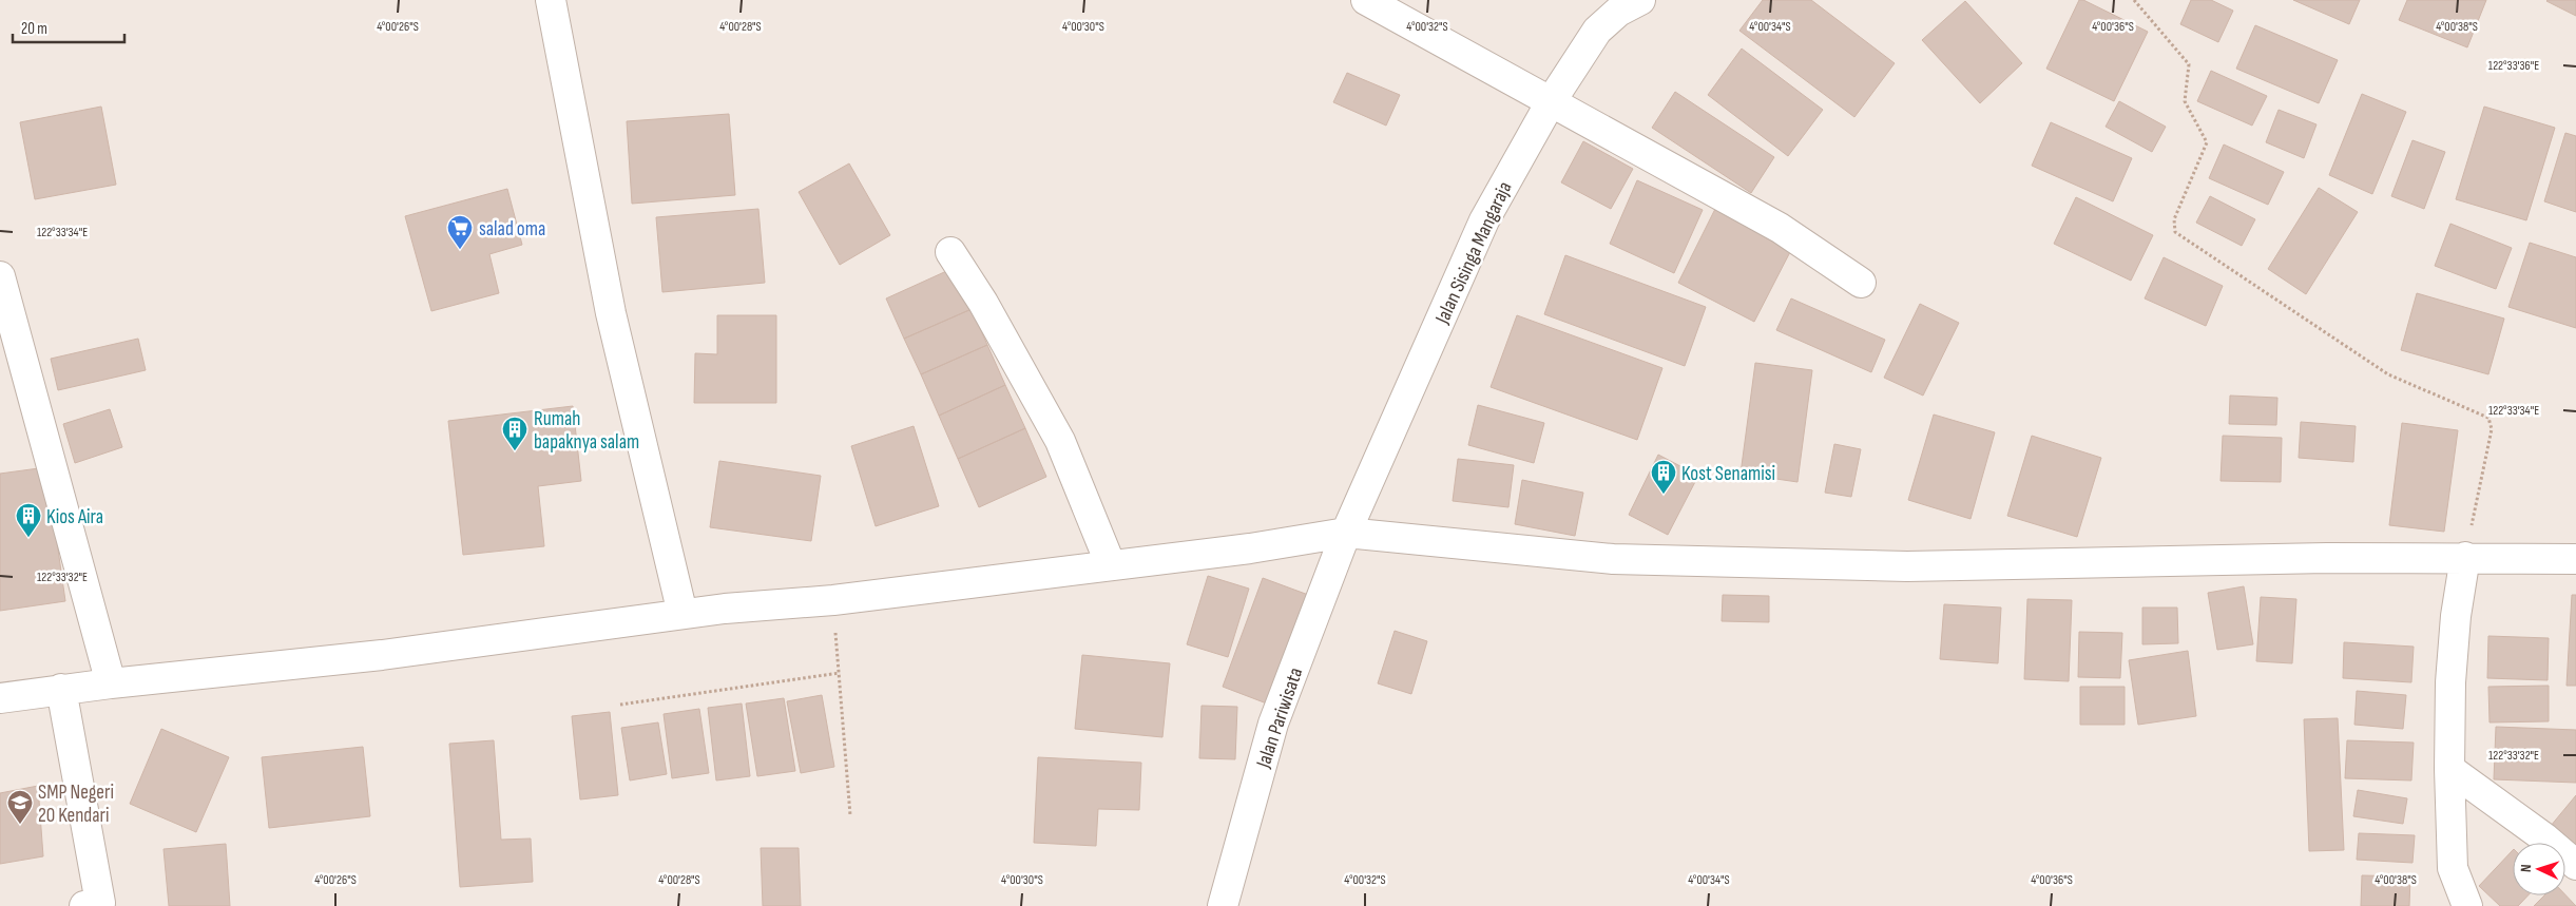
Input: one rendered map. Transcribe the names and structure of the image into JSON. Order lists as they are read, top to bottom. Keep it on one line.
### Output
{"streets":{"street":["Jalan Sisinga Mangaraja","Jalan Pariwisata"]},"crossings":[["Jalan Sisinga Mangaraja","Jalan Pariwisata"]],"places":{"supermarket":["salad oma"],"building":["Rumah bapaknya salam","Kost Senamisi","Kios Aira"],"school or university":["SMP Negeri 20 Kendari"]},"scale_bar":"20 m","north":"left","coordinates":["4°00'26\"S","4°00'28\"S","4°00'30\"S","4°00'32\"S","4°00'34\"S","4°00'36\"S","4°00'38\"S","122°33'36\"E","122°33'34\"E","122°33'32\"E"]}
